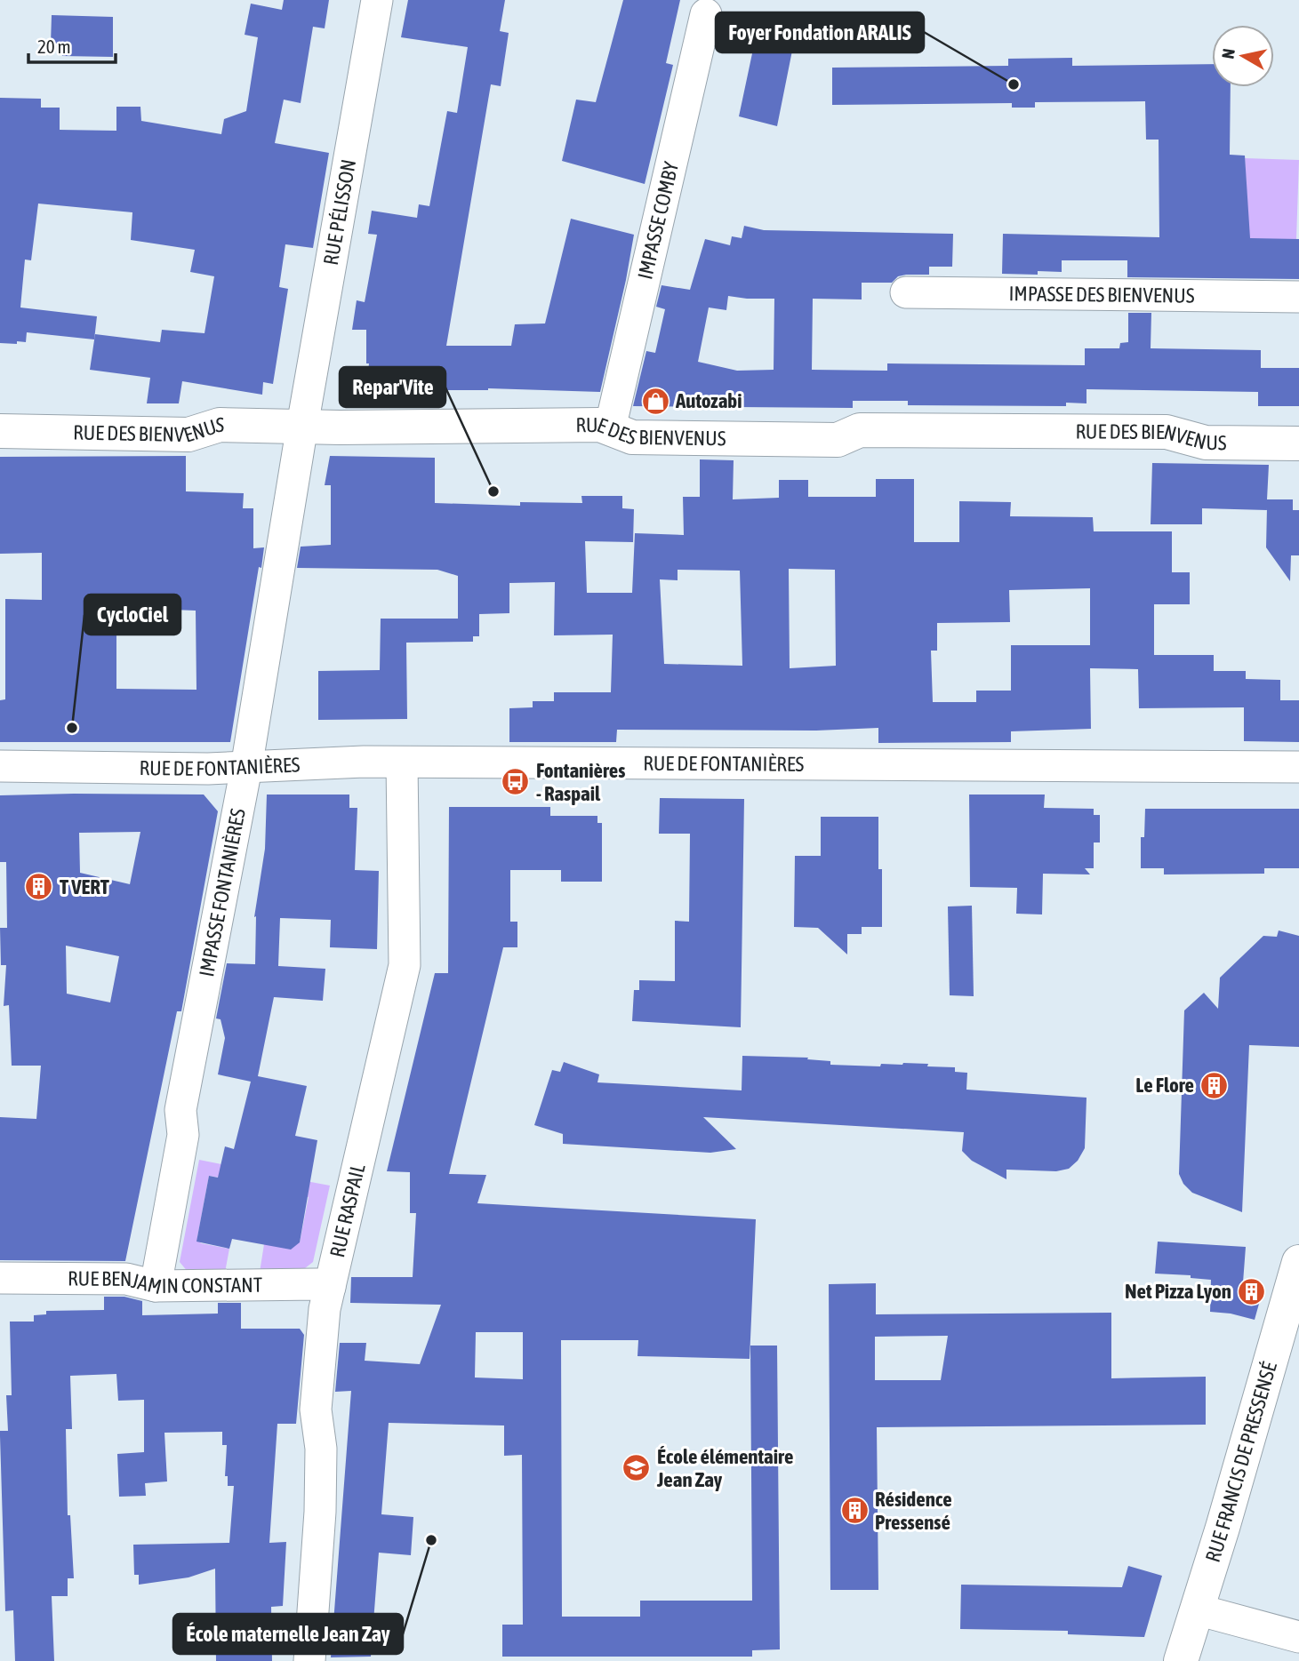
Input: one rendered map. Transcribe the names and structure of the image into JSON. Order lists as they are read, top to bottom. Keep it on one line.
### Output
{"streets":{"street":["RUE PÉLISSON","IMPASSE COMBY","IMPASSE DES BIENVENUS","RUE DES BIENVENUS","RUE DE FONTANIÈRES","IMPASSE FONTANIÈRES","RUE RASPAIL","RUE BENJAMIN CONSTANT","RUE FRANCIS DE PRESSENSÉ"]},"crossings":[["RUE PÉLISSON","RUE DES BIENVENUS"],["RUE PÉLISSON","IMPASSE FONTANIÈRES"],["IMPASSE COMBY","RUE DES BIENVENUS"],["RUE DES BIENVENUS","IMPASSE FONTANIÈRES"],["RUE DE FONTANIÈRES","IMPASSE FONTANIÈRES"],["RUE DE FONTANIÈRES","RUE RASPAIL"],["IMPASSE FONTANIÈRES","RUE BENJAMIN CONSTANT"],["RUE RASPAIL","RUE BENJAMIN CONSTANT"]],"places":{"other":["Foyer Fondation ARALIS","Repar'Vite","CycloCiel","École maternelle Jean Zay"],"shop":["Autozabi"],"bus stop":["Fontanières - Raspail"],"building":["T VERT","Le Flore","Net Pizza Lyon","Résidence Pressensé"],"school or university":["École élémentaire Jean Zay"]},"scale_bar":"20 m","north":"left"}
